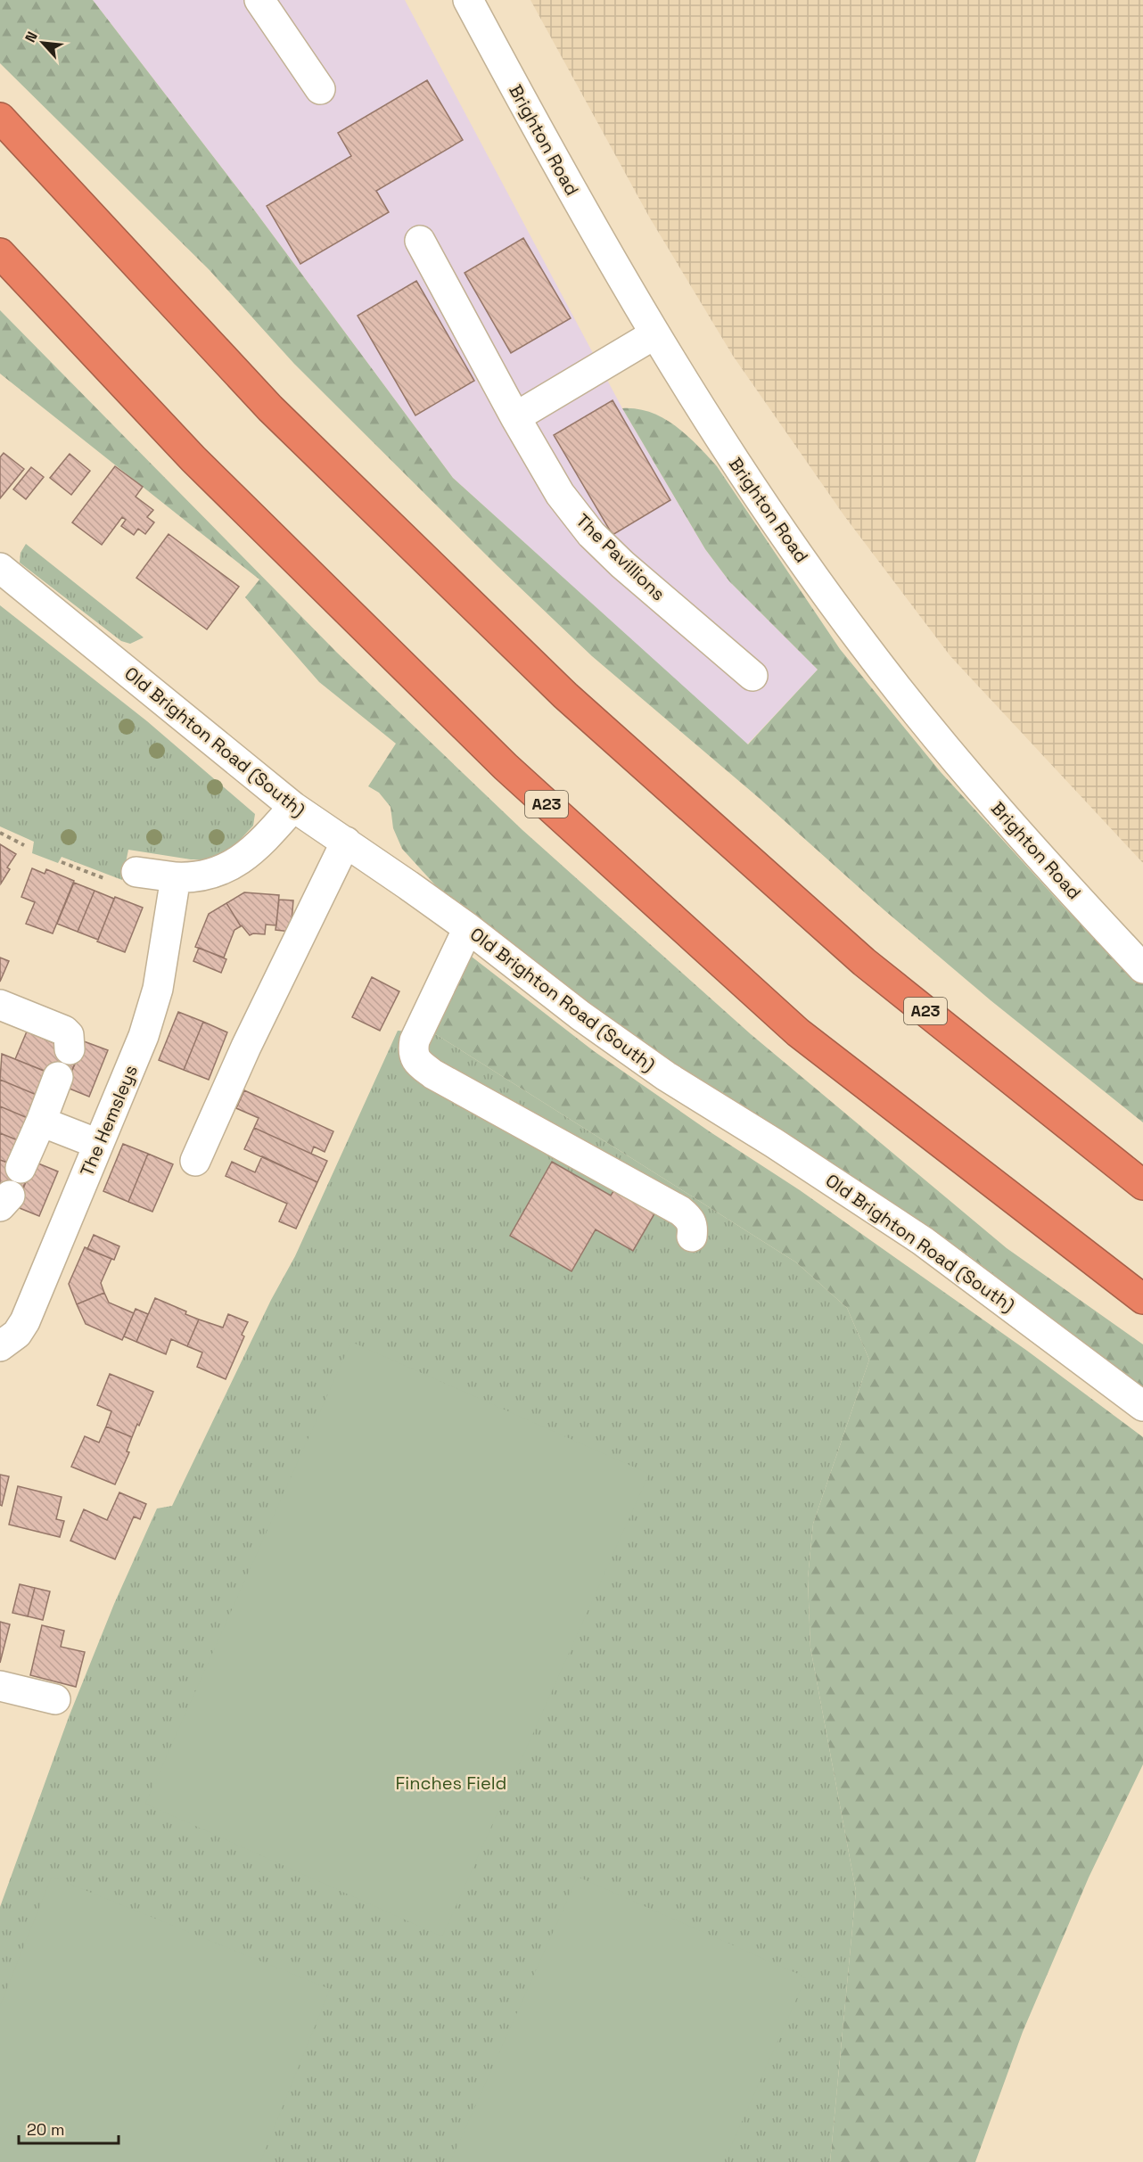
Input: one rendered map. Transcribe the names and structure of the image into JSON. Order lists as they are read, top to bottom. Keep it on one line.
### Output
{"streets":{"highway":["A23"],"street":["Brighton Road","The Pavillions","Old Brighton Road (South)","The Hemsleys"]},"parks":["Finches Field"],"scale_bar":"20 m","north":"top left"}
